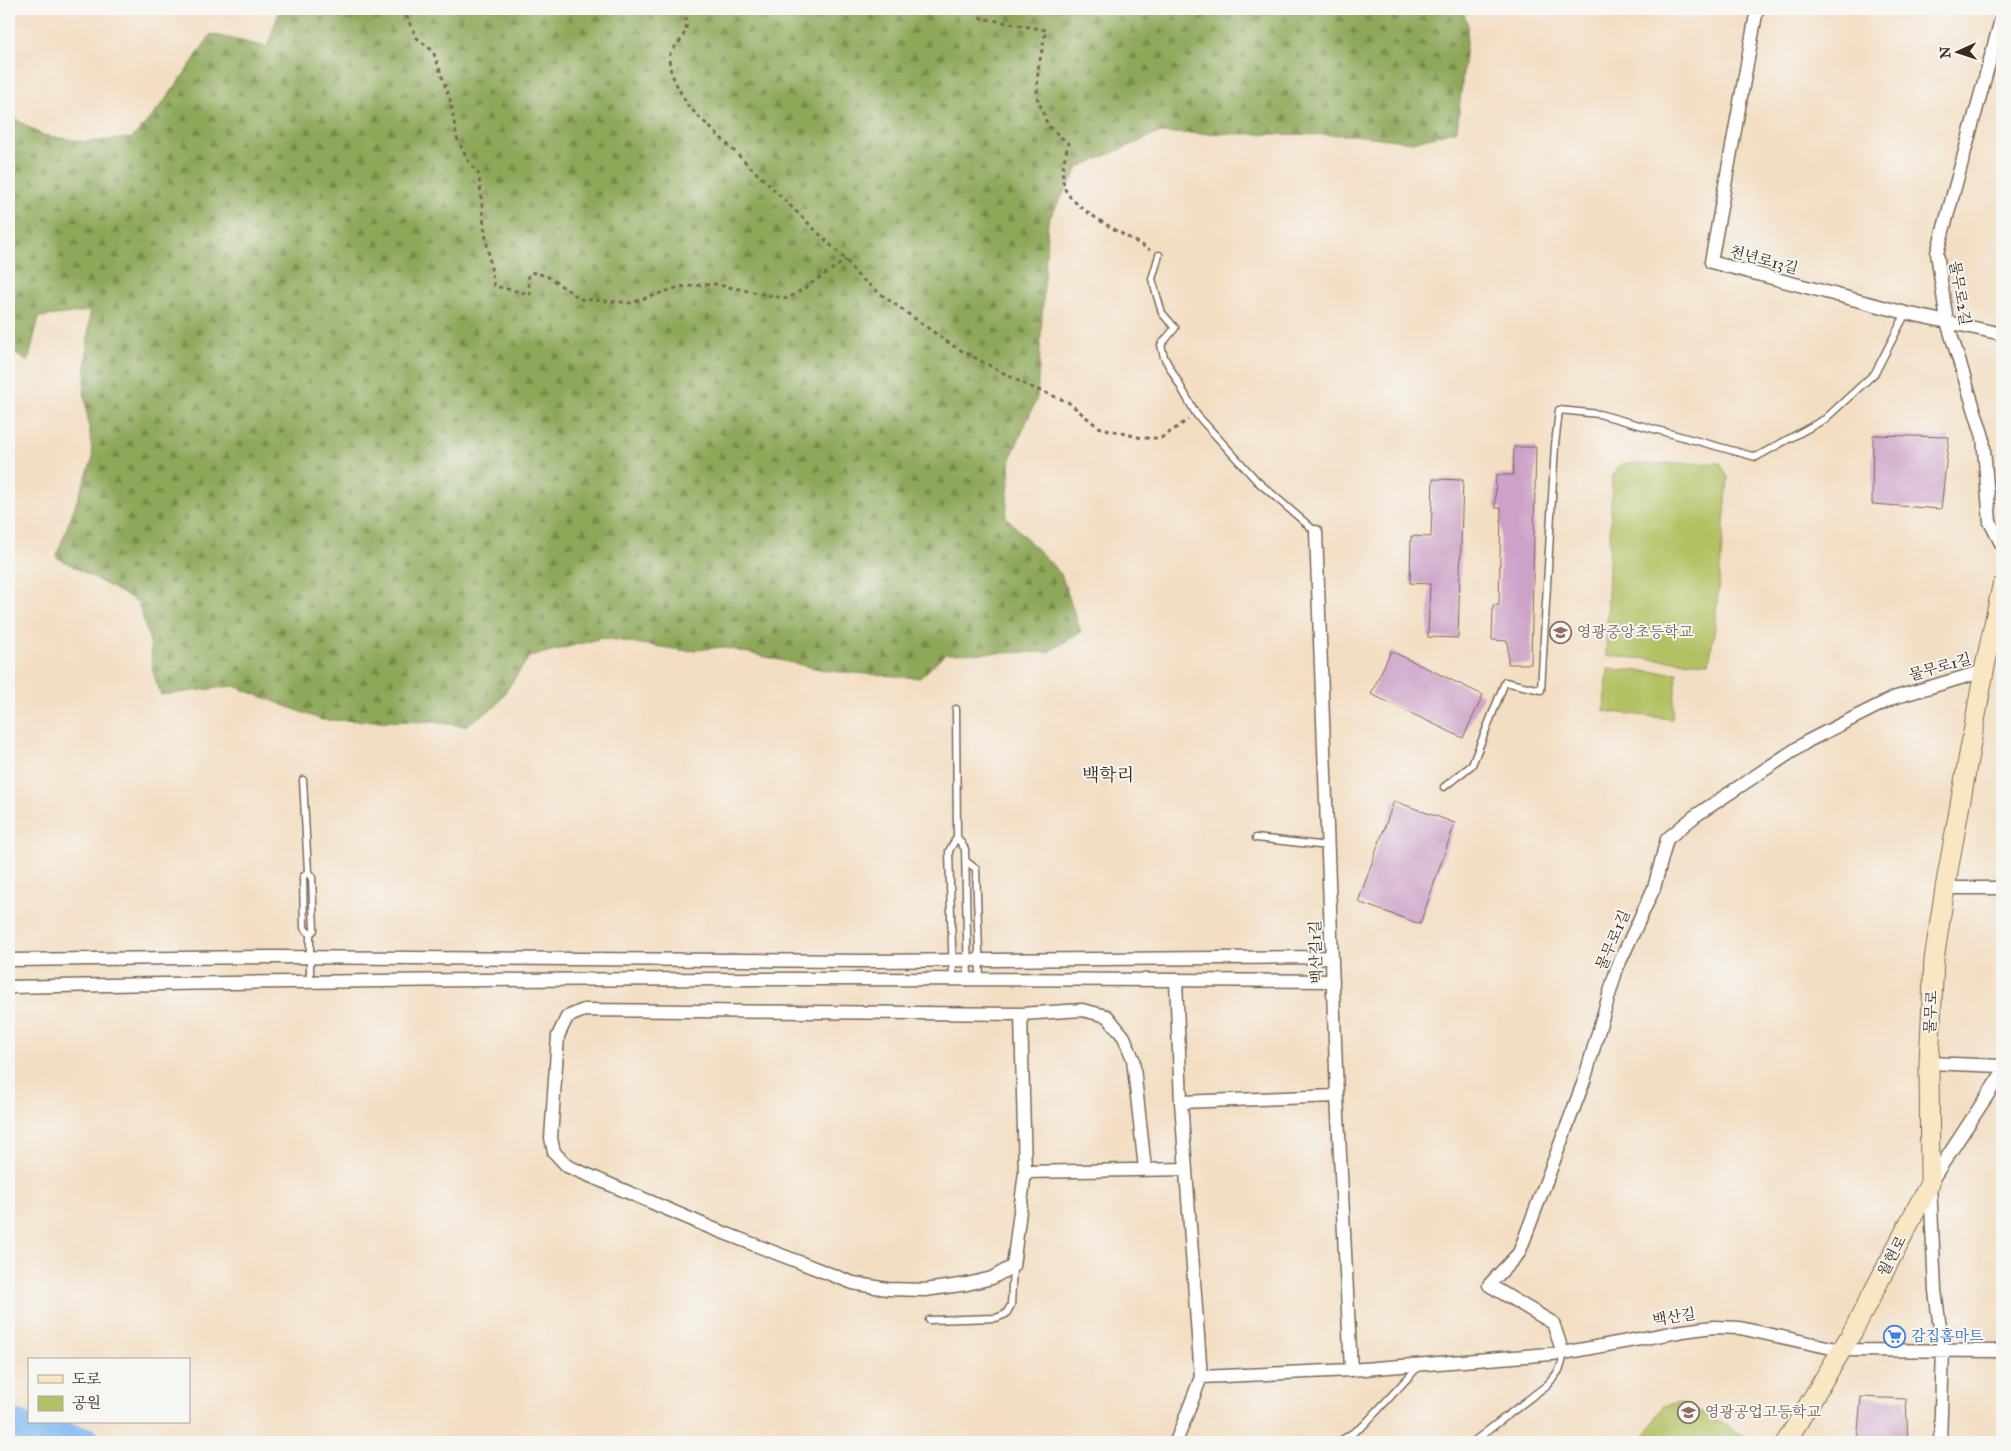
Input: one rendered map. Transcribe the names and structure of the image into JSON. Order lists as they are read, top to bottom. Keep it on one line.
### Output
{"streets":{"main road":["물무로","월현로"],"street":["천년로13길","물무로2길","물무로1길","백산길1길","백산길"]},"crossings":[["천년로13길","물무로2길"],["물무로1길","물무로"],["물무로1길","백산길"],["백산길1길","백산길"],["물무로","월현로"],["물무로","백산길"],["월현로","백산길"]],"districts":["백학리"],"places":{"school or university":["영광중앙초등학교","영광공업고등학교"],"supermarket":["감집홈마트"]},"legend":["도로","공원"],"north":"left"}
